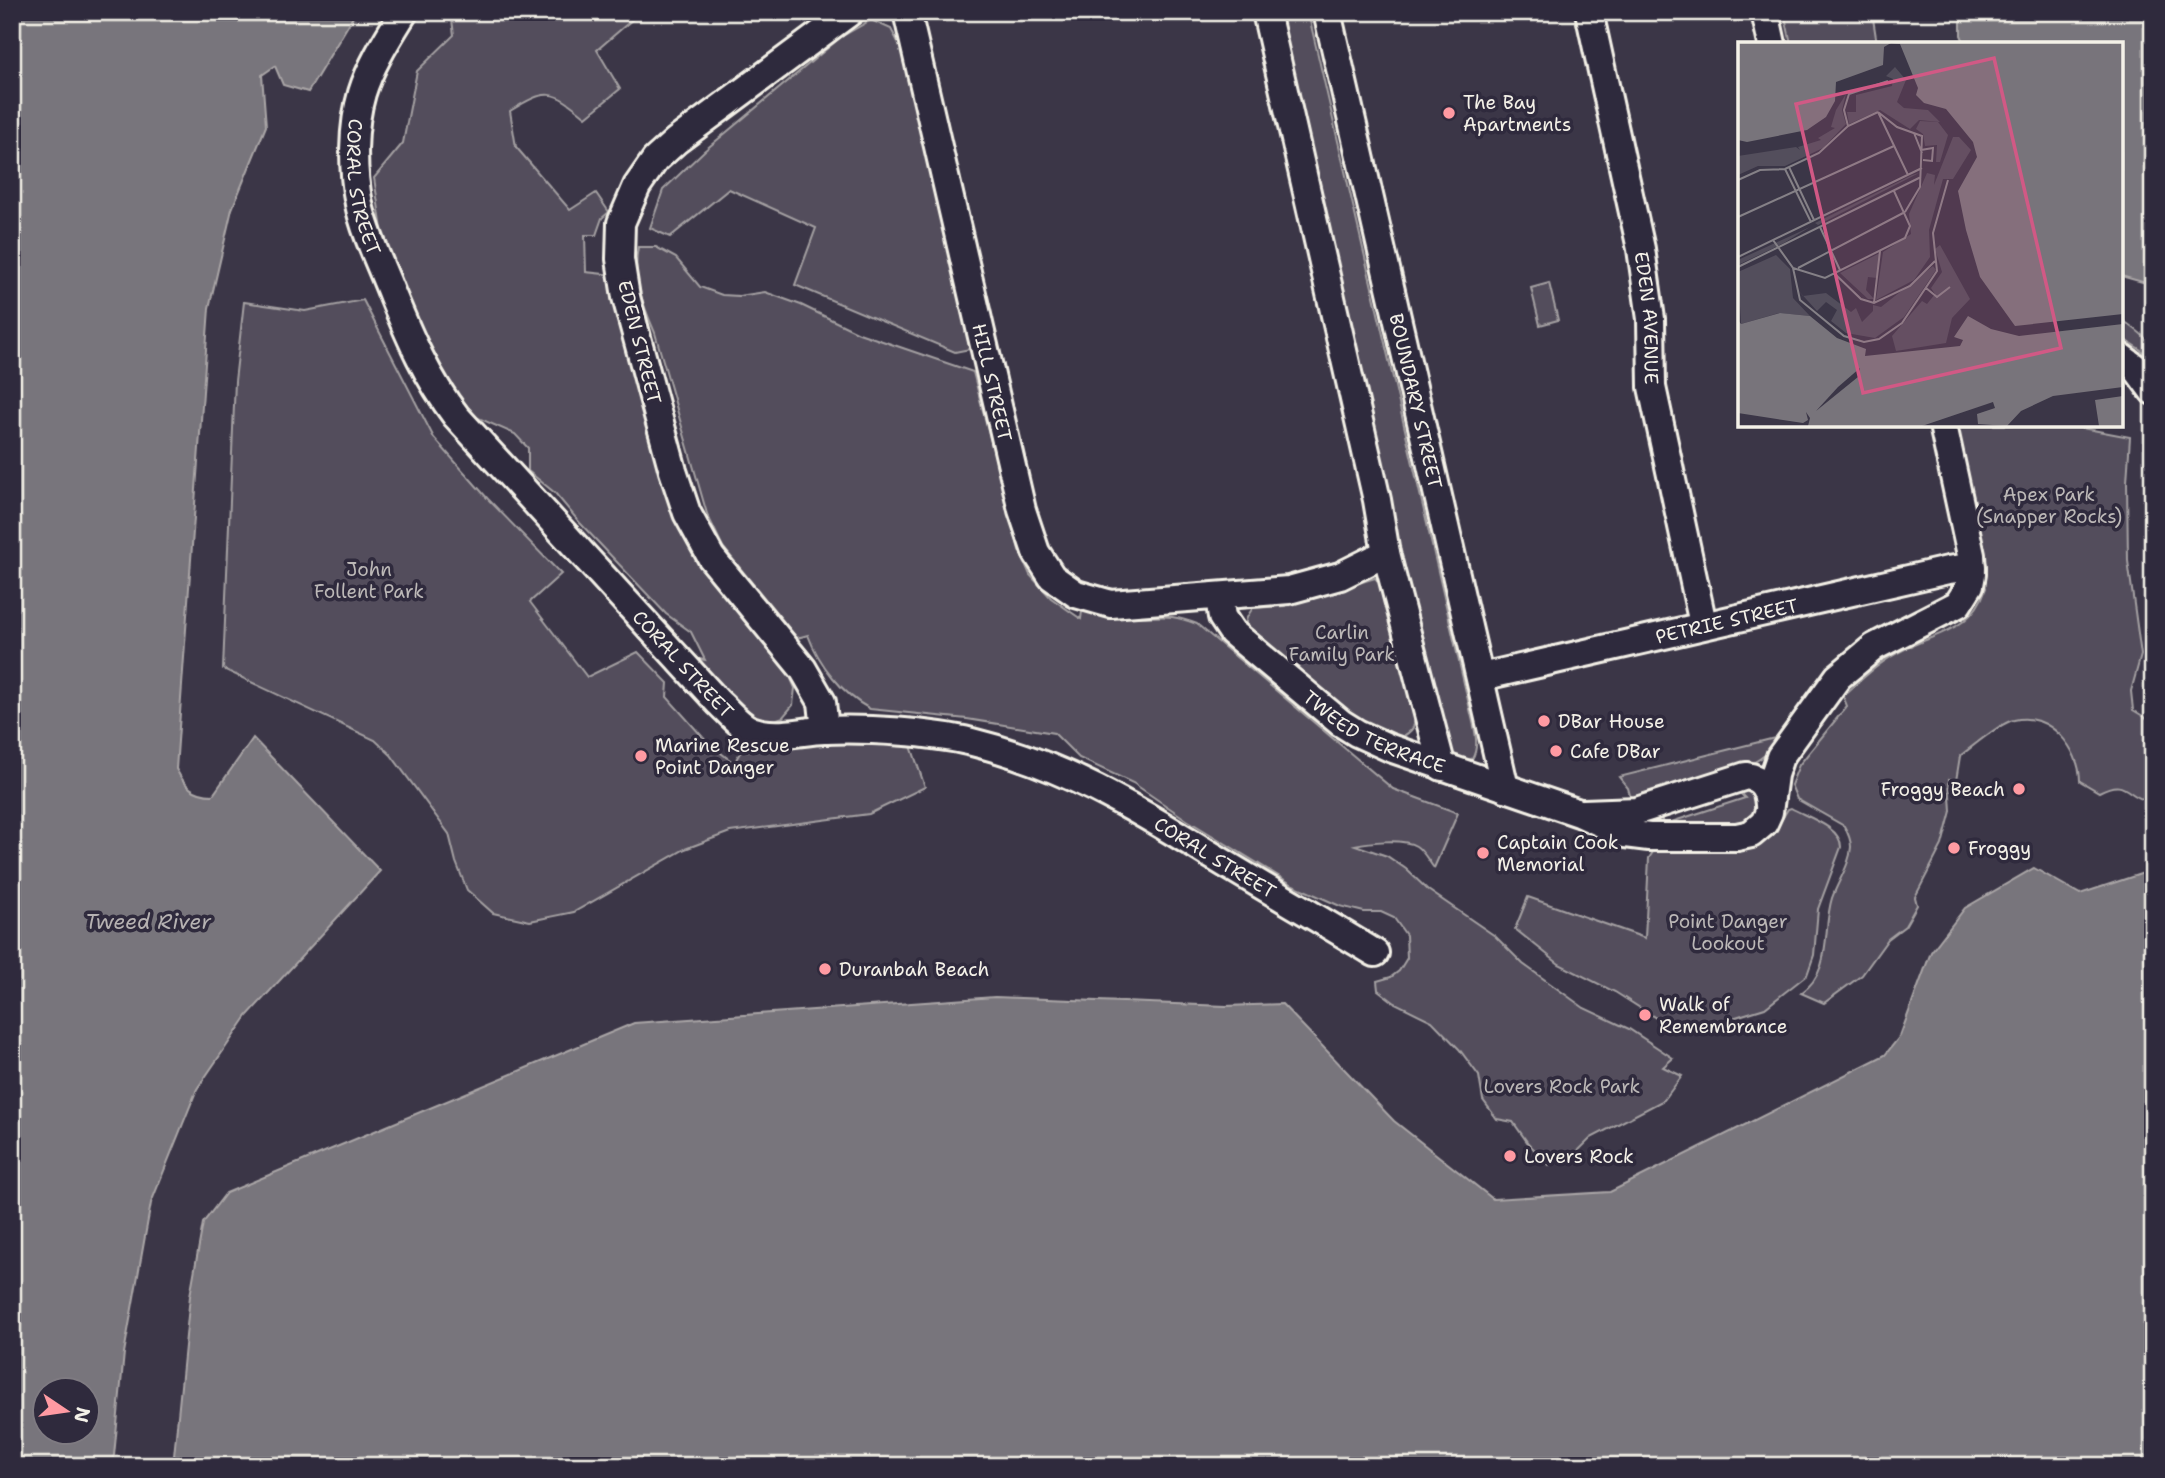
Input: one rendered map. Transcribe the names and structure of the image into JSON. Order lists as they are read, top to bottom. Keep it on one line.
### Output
{"streets":{"street":["CORAL STREET","EDEN AVENUE","EDEN STREET","HILL STREET","BOUNDARY STREET","PETRIE STREET","TWEED TERRACE"]},"crossings":[["CORAL STREET","EDEN STREET"],["EDEN AVENUE","PETRIE STREET"],["HILL STREET","TWEED TERRACE"],["BOUNDARY STREET","PETRIE STREET"],["BOUNDARY STREET","TWEED TERRACE"],["PETRIE STREET","TWEED TERRACE"]],"water":["Tweed River"],"parks":["Apex Park (Snapper Rocks)","John Follent Park","Carlin Family Park","Point Danger Lookout","Lovers Rock Park"],"places":["The Bay Apartments","DBar House","Cafe DBar","Marine Rescue Point Danger","Froggy Beach","Froggy","Captain Cook Memorial","Duranbah Beach","Walk of Remembrance","Lovers Rock"],"north":"right"}
